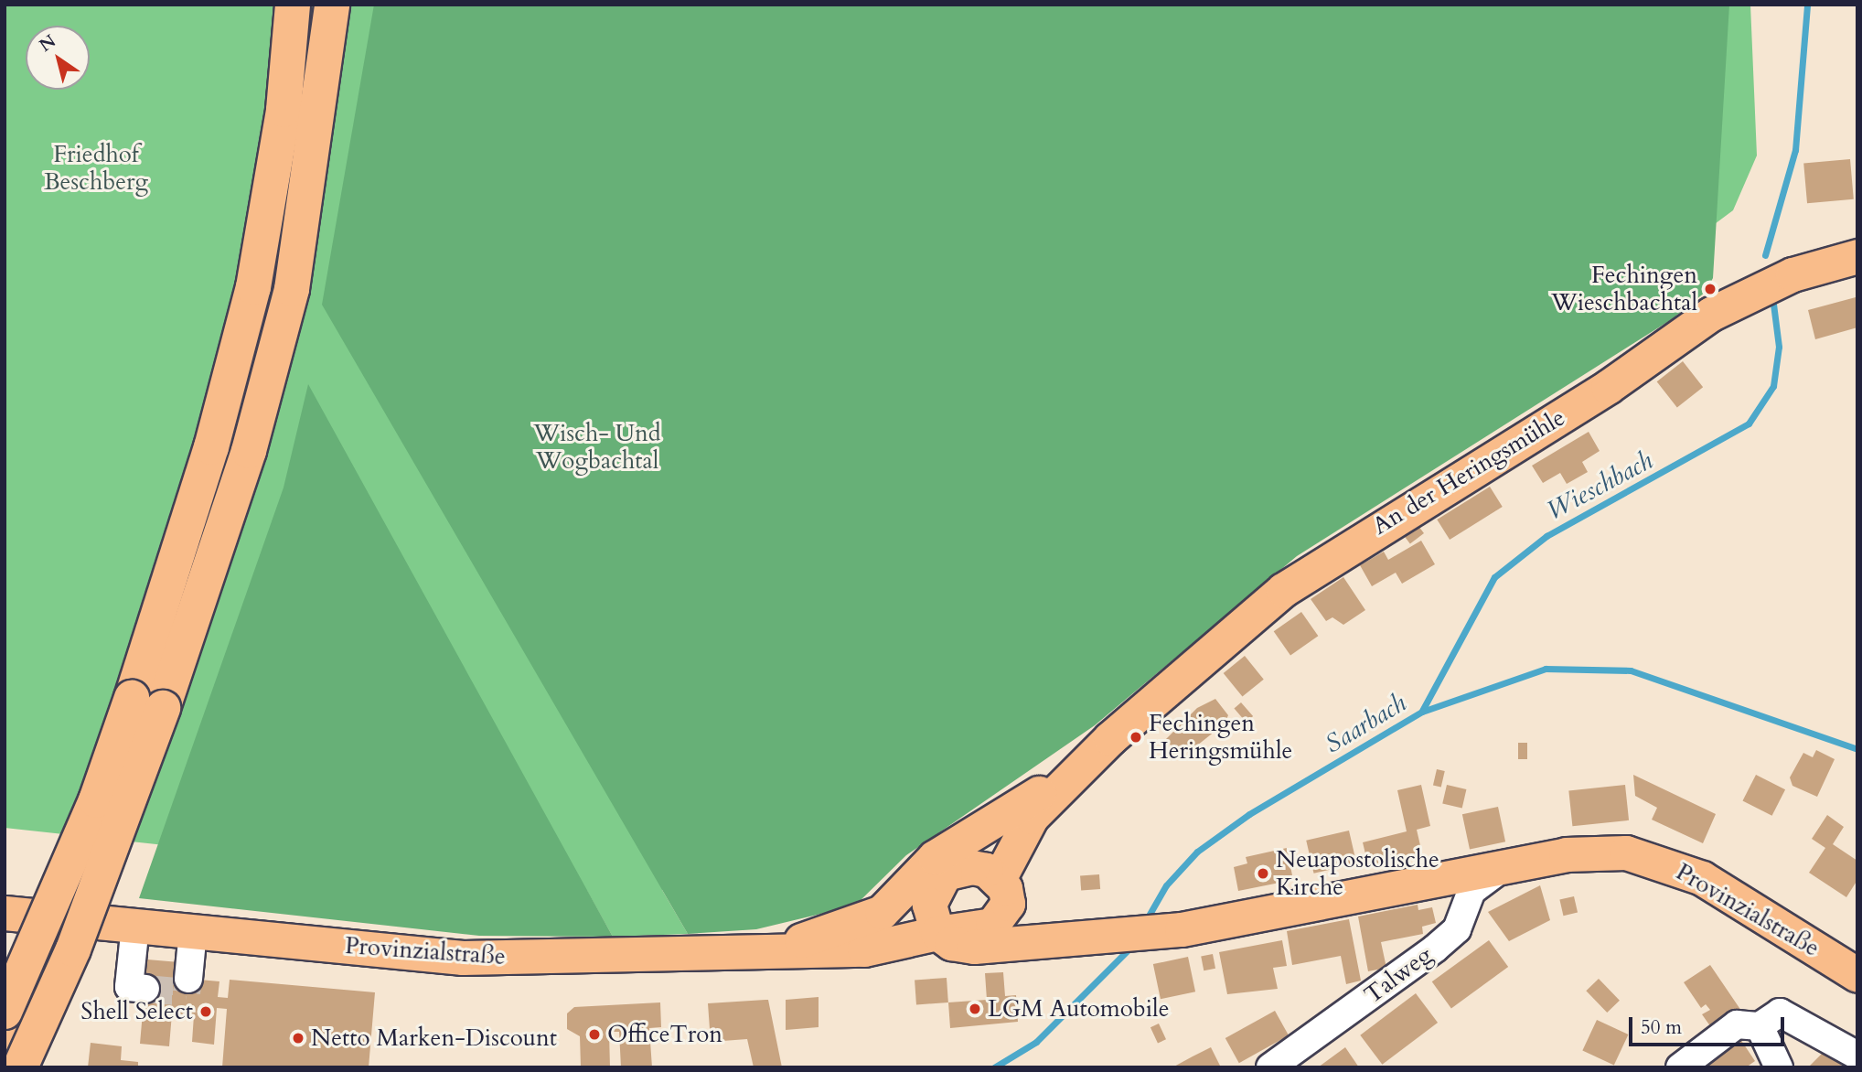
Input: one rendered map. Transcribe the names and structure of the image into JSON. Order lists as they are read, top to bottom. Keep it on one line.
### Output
{"streets":{"main road":["An der Heringsmühle","Provinzialstraße"],"street":["Talweg"]},"crossings":[["An der Heringsmühle","Provinzialstraße"],["Provinzialstraße","Talweg"]],"water":["Wieschbach","Saarbach"],"parks":["Friedhof Beschberg","Wisch- Und Wogbachtal"],"places":["Fechingen Wieschbachtal","Fechingen Heringsmühle","Neuapostolische Kirche","LGM Automobile","Shell Select","OfficeTron","Netto Marken-Discount"],"scale_bar":"50 m","north":"top left"}
